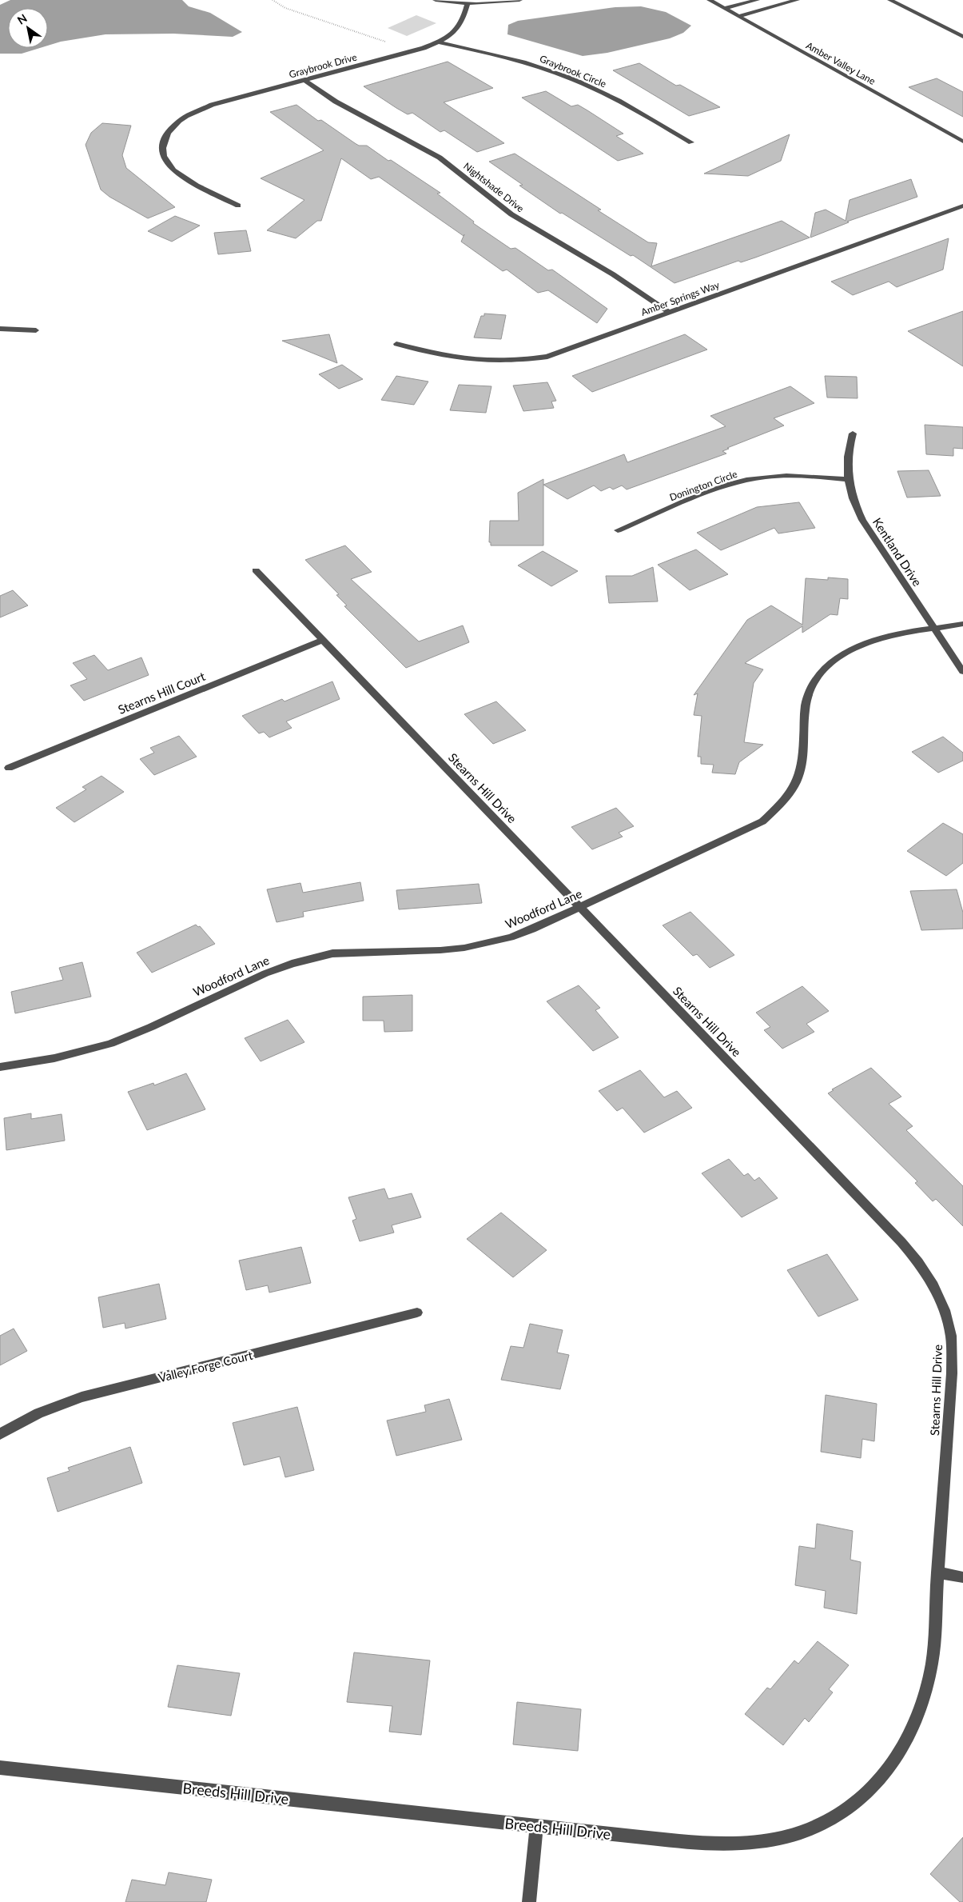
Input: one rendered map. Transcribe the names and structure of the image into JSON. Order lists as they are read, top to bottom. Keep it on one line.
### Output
{"streets":{"street":["Amber Valley Lane","Graybrook Drive","Graybrook Circle","Nightshade Drive","Amber Springs Way","Donington Circle","Kentland Drive","Stearns Hill Court","Stearns Hill Drive","Woodford Lane","Valley Forge Court","Breeds Hill Drive"]},"crossings":[["Graybrook Drive","Graybrook Circle"],["Graybrook Drive","Nightshade Drive"],["Nightshade Drive","Amber Springs Way"],["Donington Circle","Kentland Drive"],["Kentland Drive","Woodford Lane"],["Stearns Hill Court","Stearns Hill Drive"],["Stearns Hill Drive","Woodford Lane"],["Stearns Hill Drive","Breeds Hill Drive"]],"north":"top left"}
